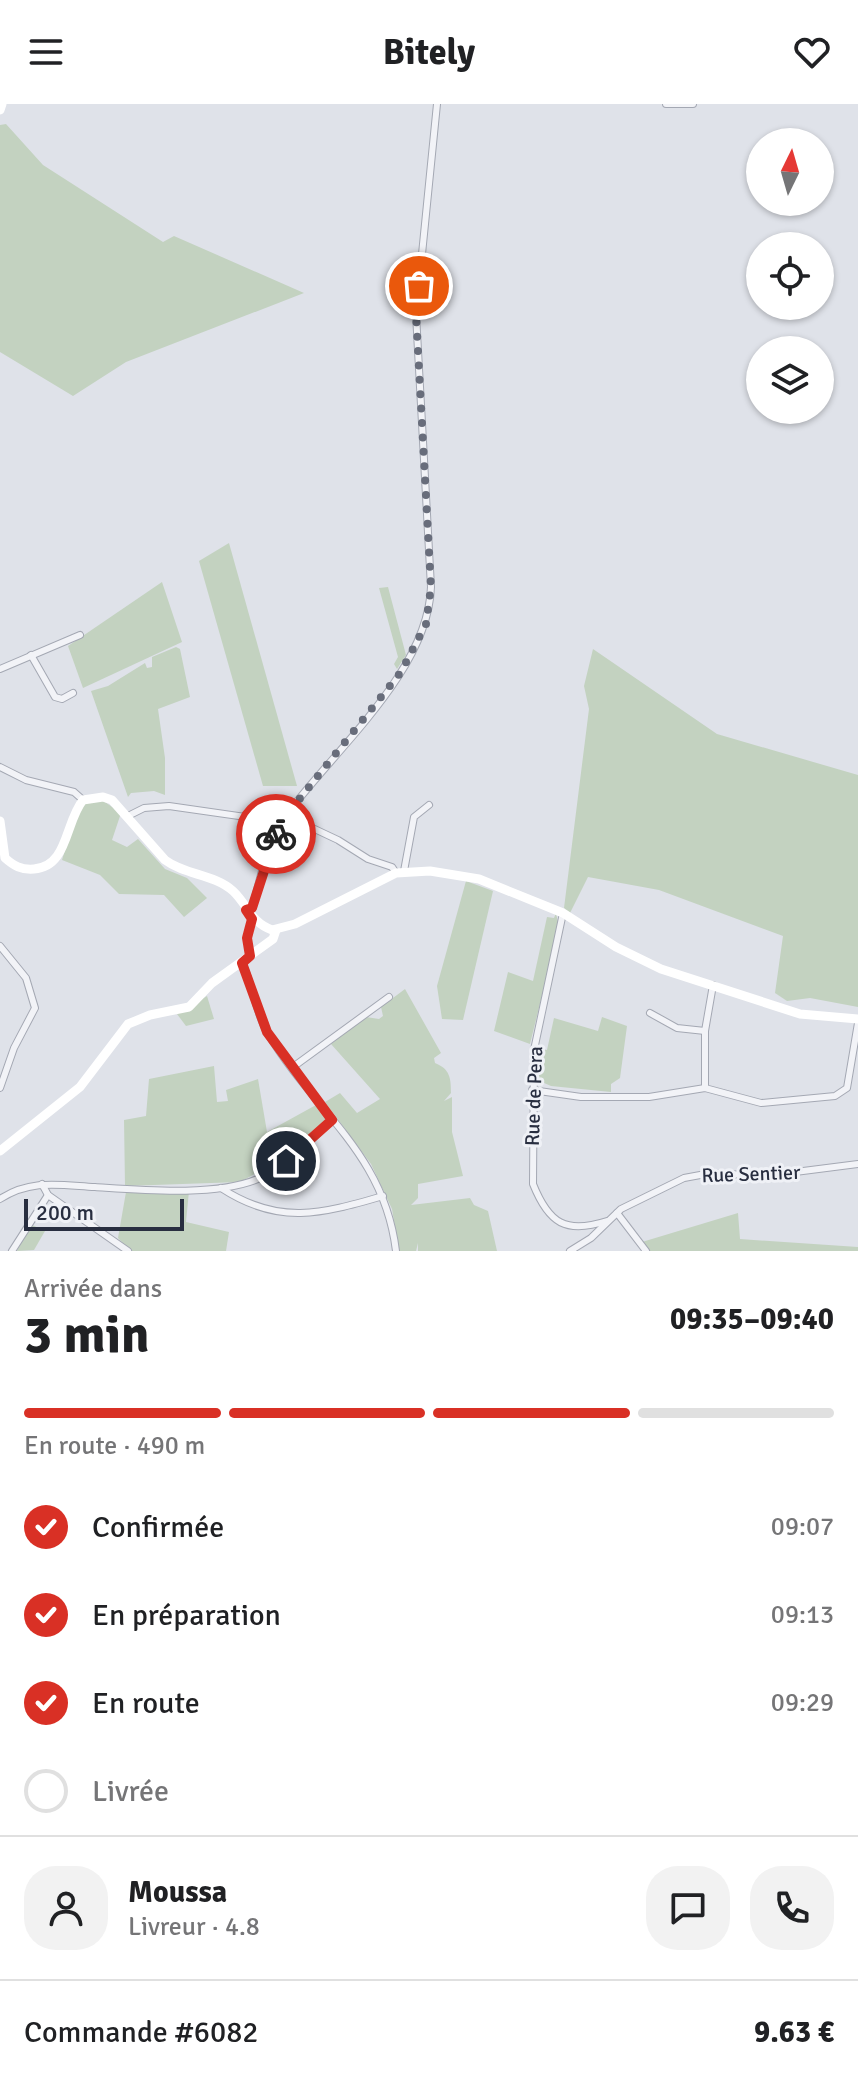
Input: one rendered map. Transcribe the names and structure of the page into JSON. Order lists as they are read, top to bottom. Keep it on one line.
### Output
{"streets":{"street":["Rue de Pera","Rue Sentier"]},"crossings":[["Rue de Pera","Rue Sentier"]],"scale_bar":"200 m","north":"top","page":{"header":"Bitely","scale":"200 m","heading":["3 min","Arrivée dans","09:35–09:40"],"panel":["Moussa","Livreur · 4.8","Commande #6082","9.63 €"],"bar":"En route · 490 m","list":[["Confirmée","09:07"],["En préparation","09:13"],["En route","09:29"],"Livrée"]}}
